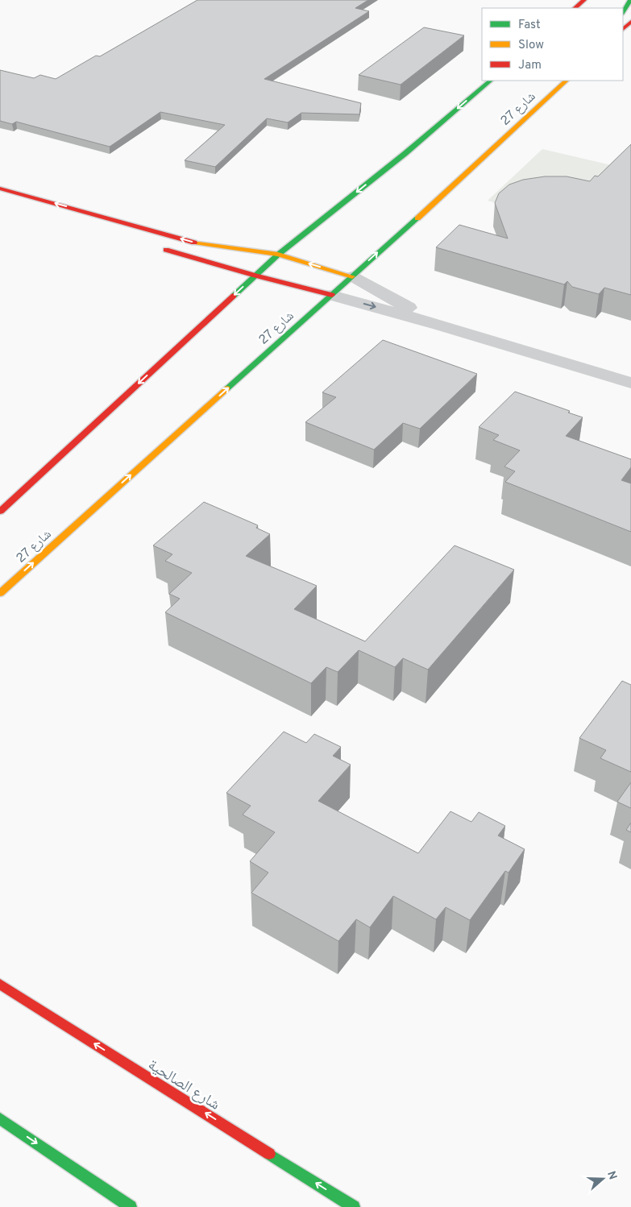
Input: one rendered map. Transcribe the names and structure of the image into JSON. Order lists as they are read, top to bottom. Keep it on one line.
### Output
{"streets":{"main road":["شارع 27","شارع الصالحية"]},"one_way":["شارع الصالحية"],"legend":["Fast","Slow","Jam"],"north":"right"}
